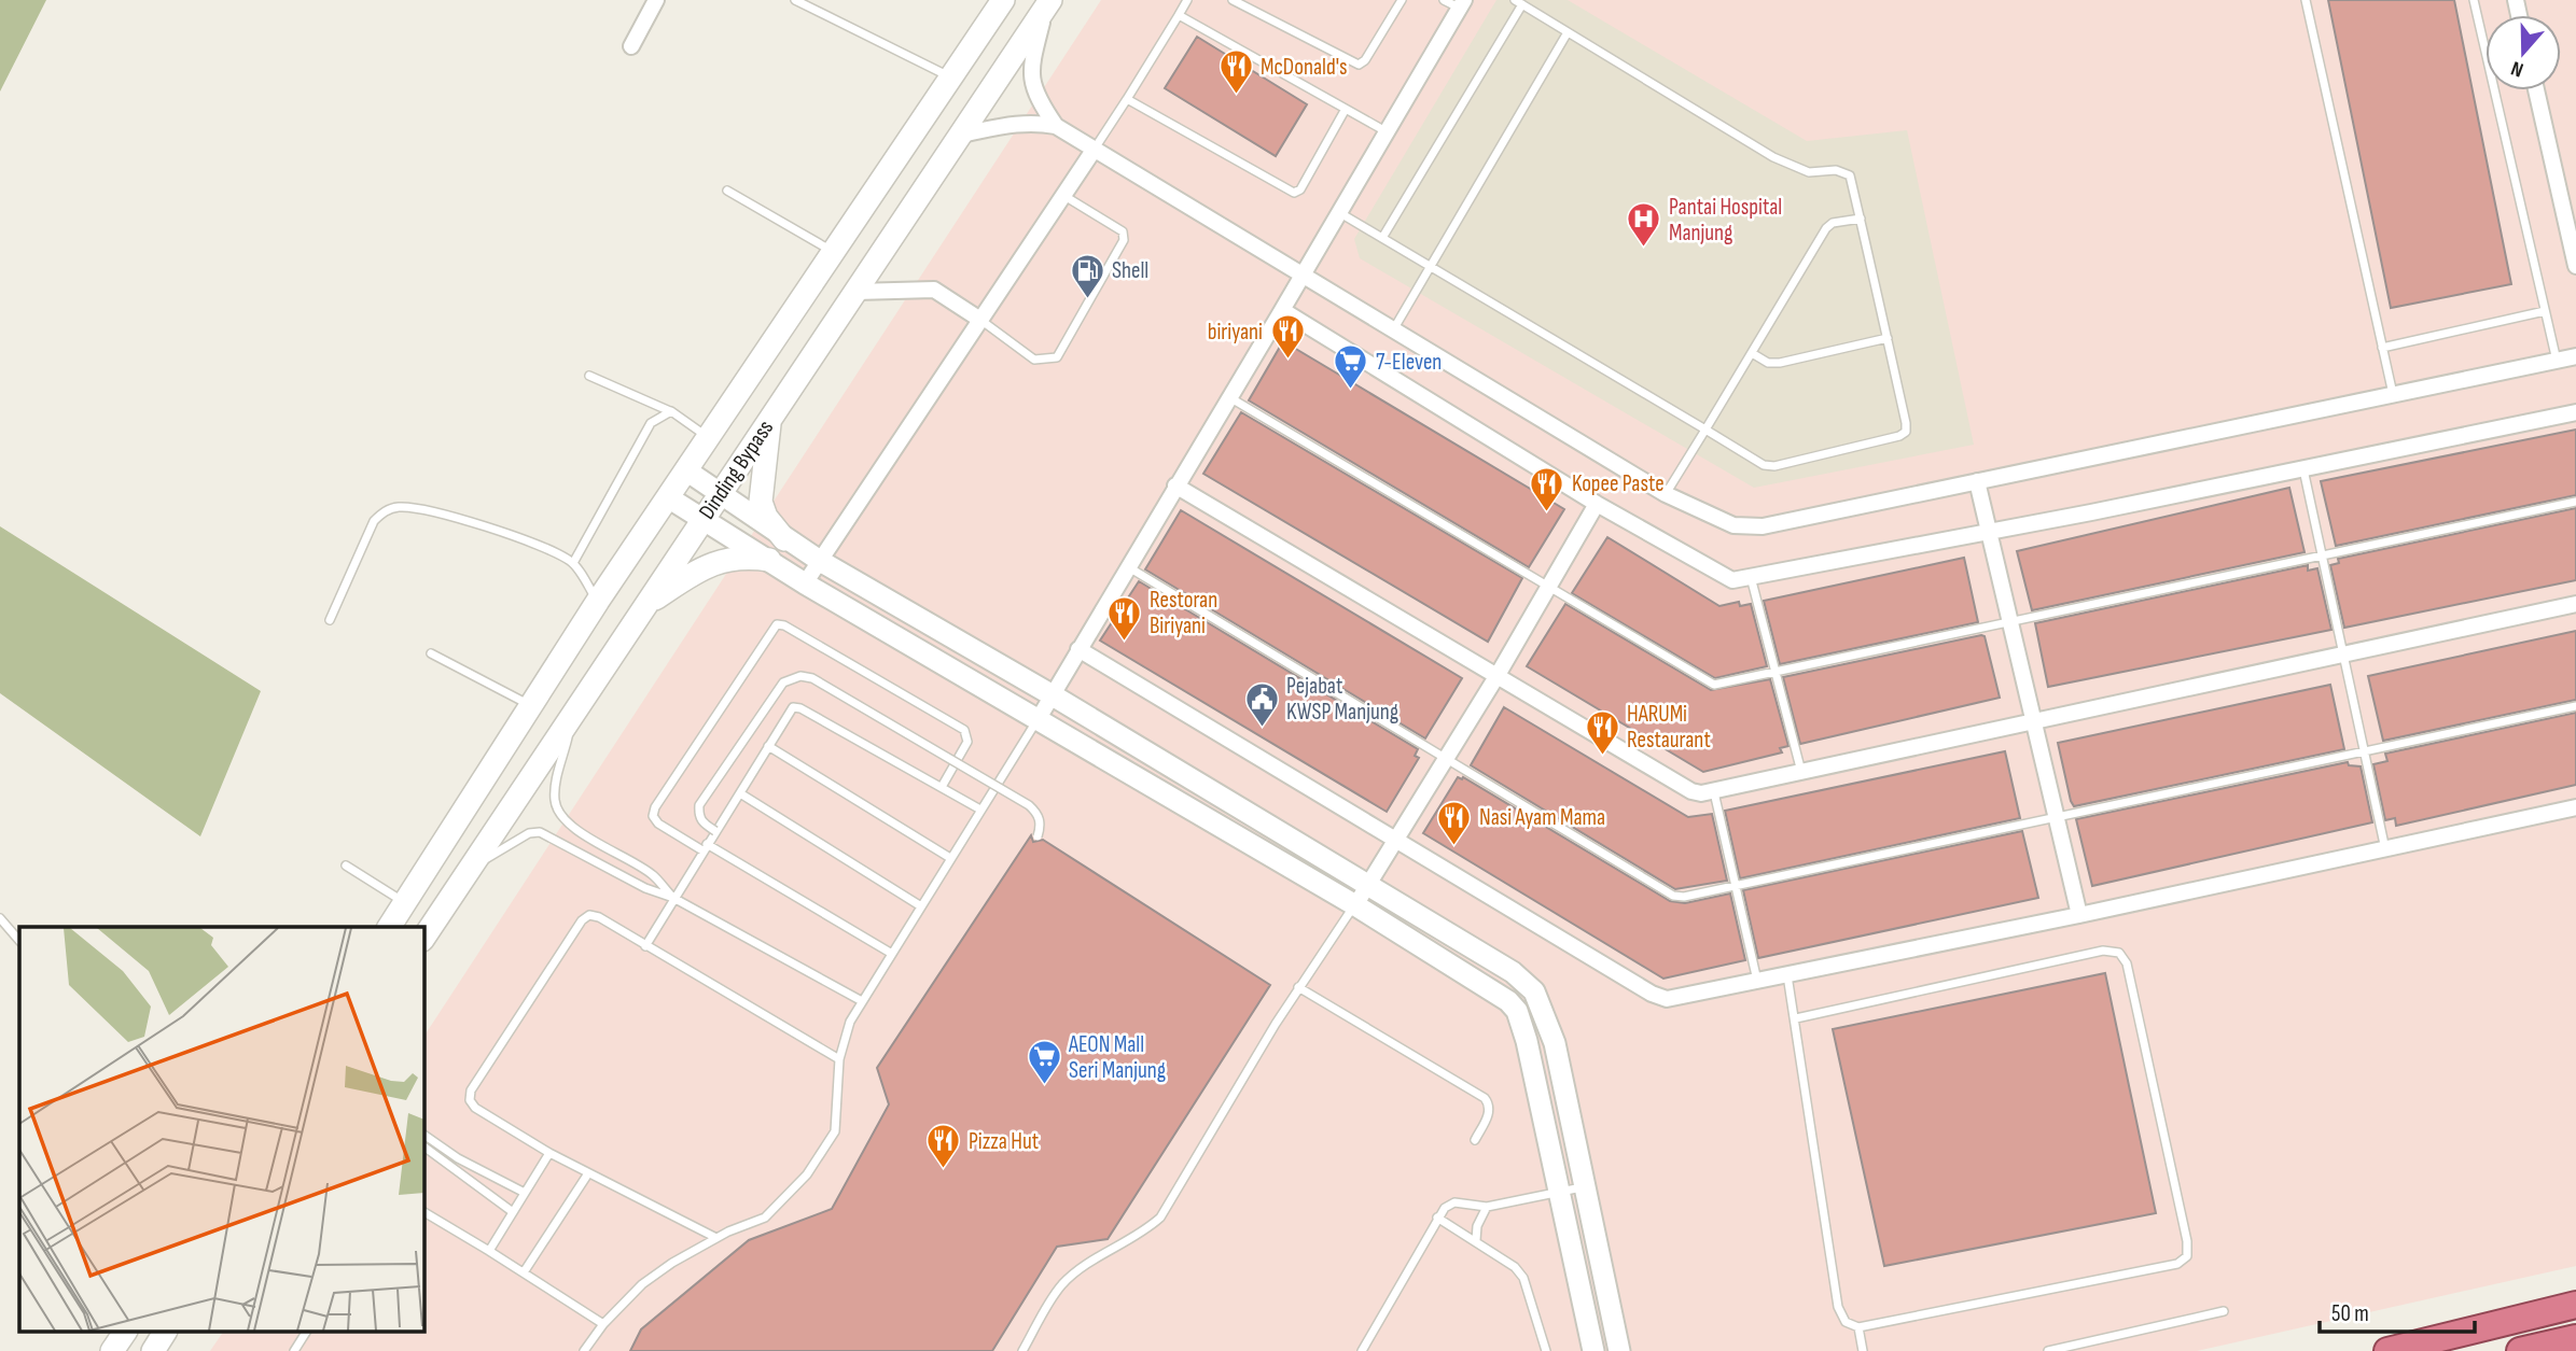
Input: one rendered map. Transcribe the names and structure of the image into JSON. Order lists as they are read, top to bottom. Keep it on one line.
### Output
{"streets":{"main road":["Dinding Bypass"]},"places":{"restaurant":["McDonald's","biriyani","Kopee Paste","Restoran Biriyani","HARUMi Restaurant","Nasi Ayam Mama","Pizza Hut"],"hospital":["Pantai Hospital Manjung"],"fuel station":["Shell"],"supermarket":["7-Eleven","AEON Mall Seri Manjung"],"public building":["Pejabat KWSP Manjung"]},"scale_bar":"50 m","north":"bottom"}
